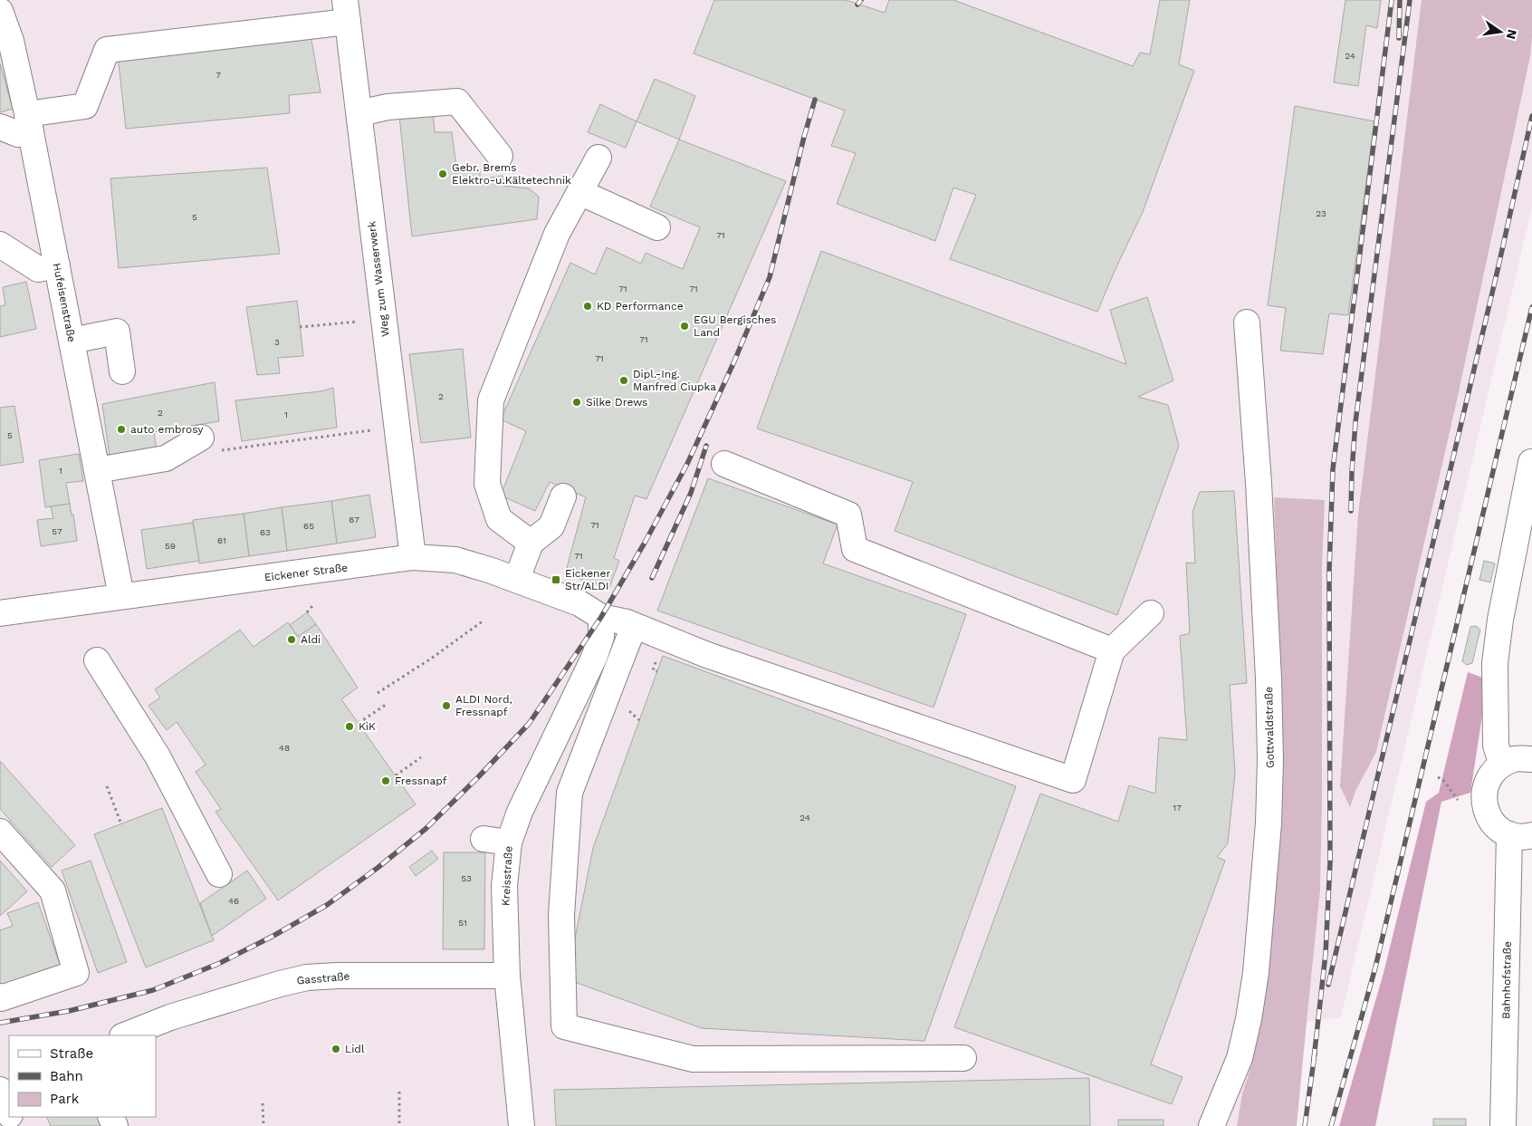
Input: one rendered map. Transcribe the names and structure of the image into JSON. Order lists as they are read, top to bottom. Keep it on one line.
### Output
{"streets":{"street":["Weg zum Wasserwerk","Hufeisenstraße","Eickener Straße","Gottwaldstraße","Kreisstraße","Gasstraße","Bahnhofstraße"]},"crossings":[["Weg zum Wasserwerk","Eickener Straße"],["Hufeisenstraße","Eickener Straße"],["Eickener Straße","Kreisstraße"],["Kreisstraße","Gasstraße"]],"places":{"other":["Gebr. Brems Elektro-u.Kältetechnik","KD Performance","EGU Bergisches Land","Dipl.-Ing. Manfred Ciupka","Silke Drews","auto embrosy","Aldi","ALDI Nord, Fressnapf","KiK","Fressnapf","Lidl"],"transit":["Eickener Str/ALDI"]},"house_numbers":["24","7","23","5","71","71","71","71","3","71","2","2","1","5","1","67","71","65","57","63","61","59","71","48","17","24","53","46","51"],"legend":["Straße","Bahn","Park"],"north":"right"}
